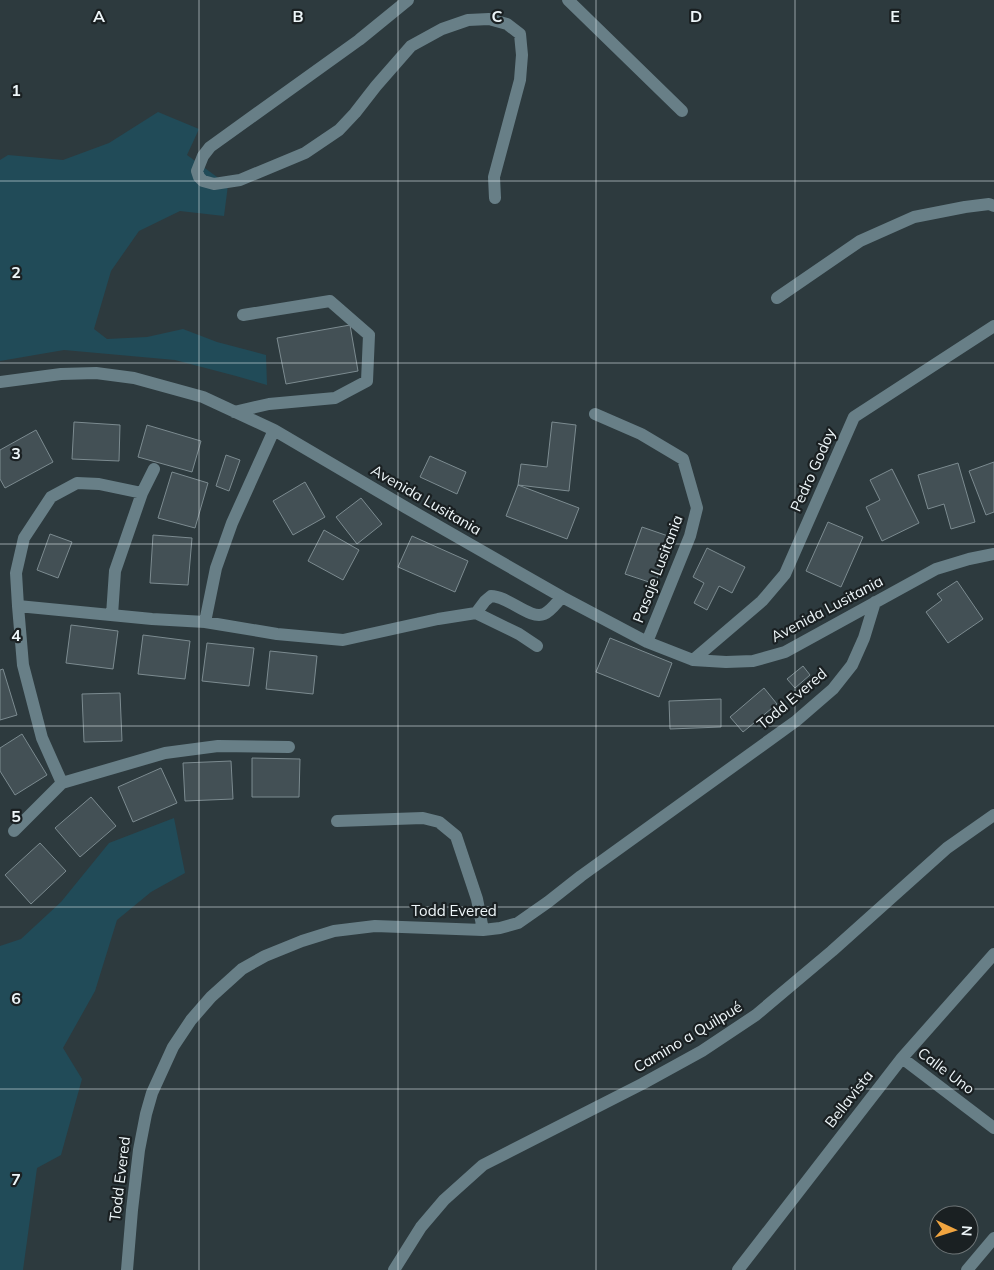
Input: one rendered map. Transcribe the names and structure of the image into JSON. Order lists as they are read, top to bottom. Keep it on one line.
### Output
{"streets":{"street":["Pedro Godoy","Avenida Lusitania","Pasaje Lusitania","Todd Evered","Camino a Quilpué","Calle Uno","Bellavista"]},"crossings":[["Pedro Godoy","Avenida Lusitania"],["Avenida Lusitania","Pasaje Lusitania"],["Avenida Lusitania","Todd Evered"],["Calle Uno","Bellavista"]],"north":"right","grid":{"columns":["A","B","C","D","E"],"rows":["1","2","3","4","5","6","7"]}}
